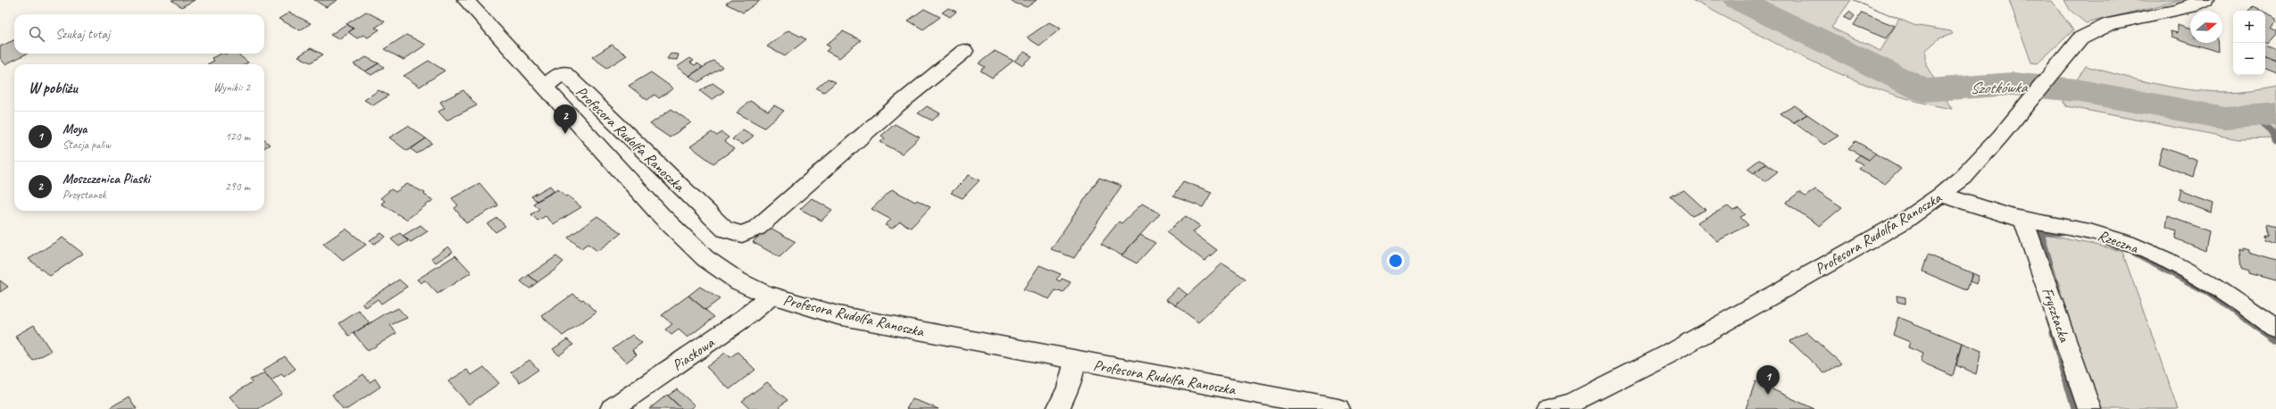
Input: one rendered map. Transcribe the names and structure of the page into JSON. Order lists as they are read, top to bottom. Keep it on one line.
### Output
{"streets":{"street":["Profesora Rudolfa Ranoszka","Rzeczna","Frysztacka","Piaskowa"]},"crossings":[["Profesora Rudolfa Ranoszka","Rzeczna"],["Profesora Rudolfa Ranoszka","Piaskowa"],["Rzeczna","Frysztacka"]],"water":["Szotkówka"],"north":"right","page":{"map_buttons":["+","−"],"search":"Szukaj tutaj","heading":["W pobliżu","Wyniki: 2"],"pins":["2","1"],"list":[{"mark":"1","name":"Moya","note":"Stacja paliw","value":"120 m"},{"mark":"2","name":"Moszczenica Piaski","note":"Przystanek","value":"290 m"}]}}
